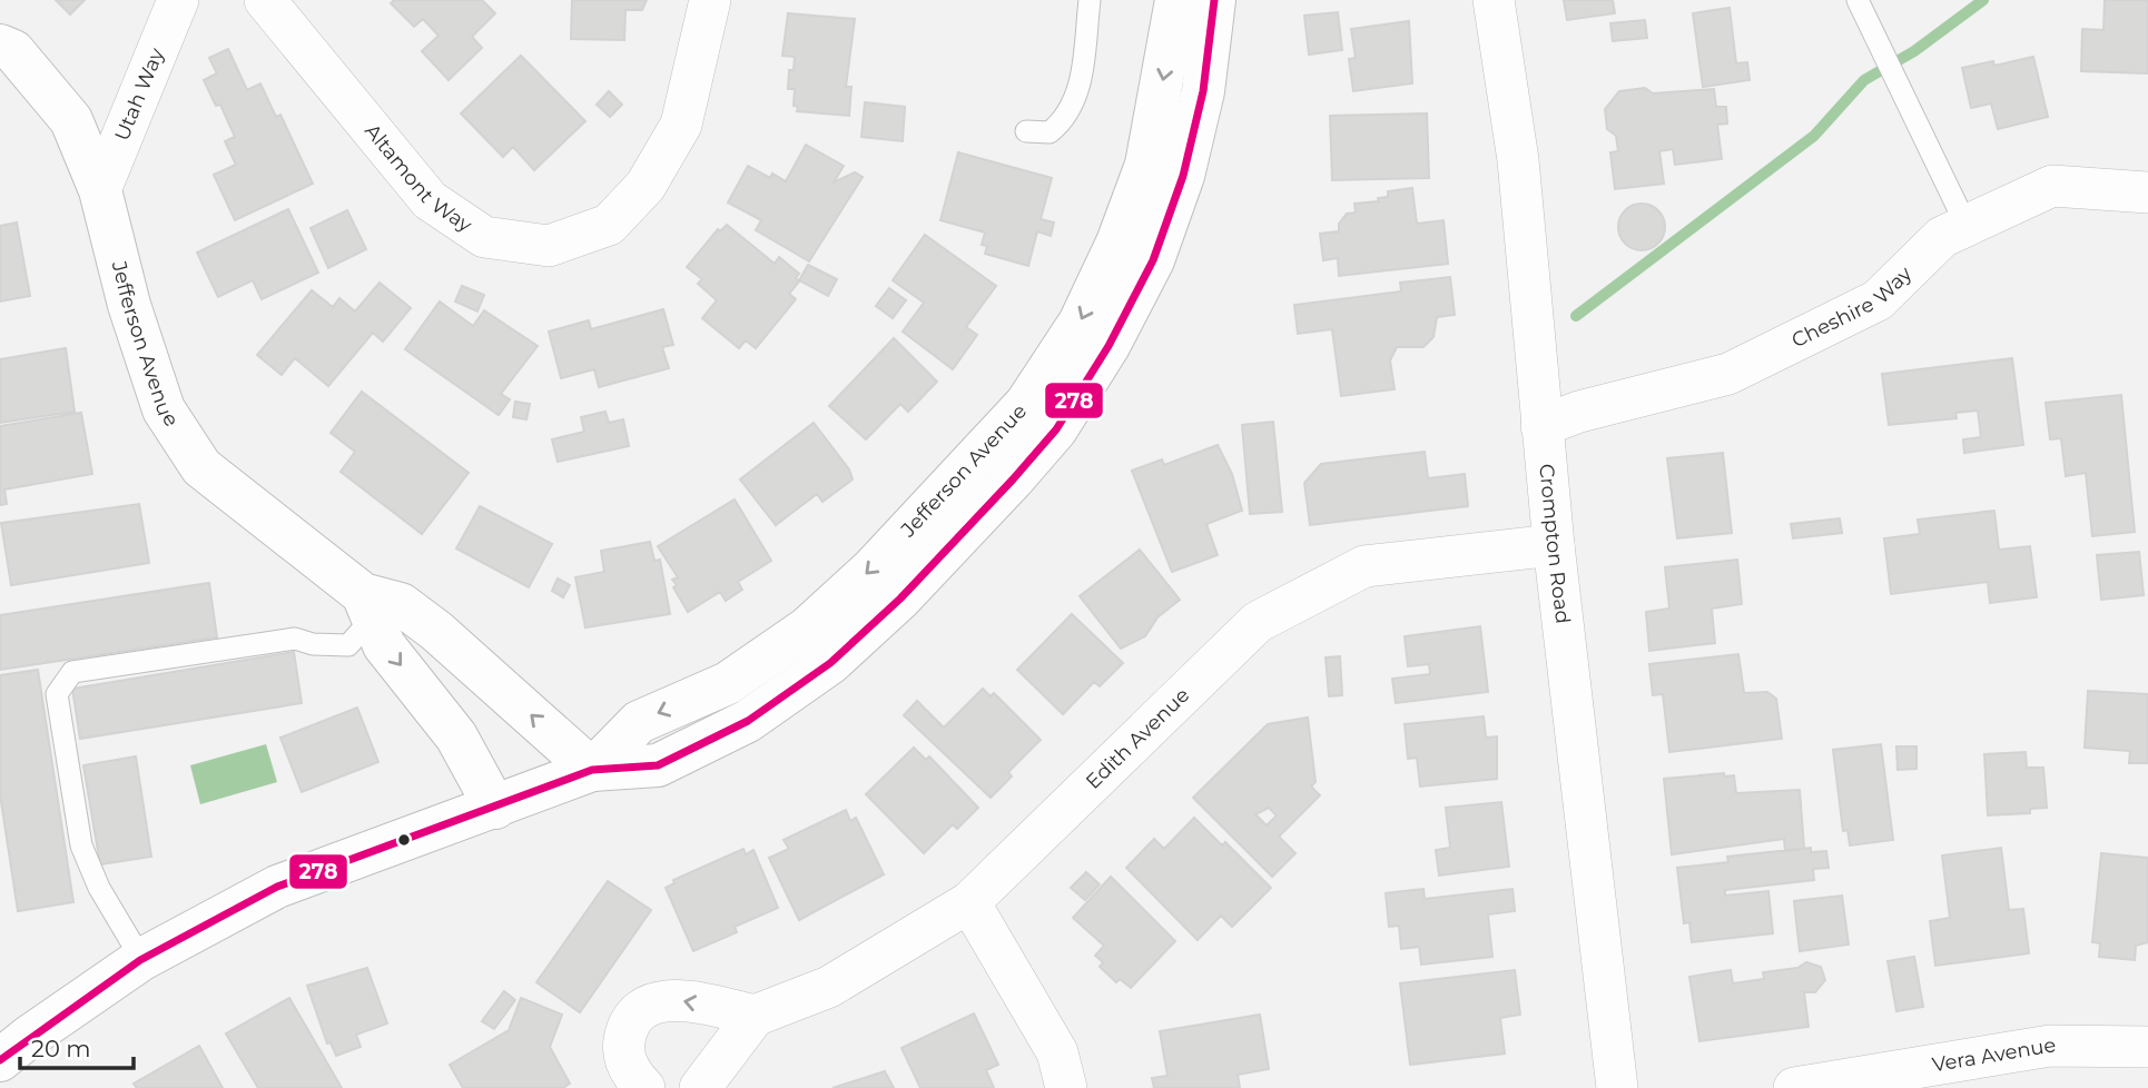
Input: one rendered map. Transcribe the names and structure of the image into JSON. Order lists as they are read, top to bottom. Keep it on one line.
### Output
{"streets":{"main road":["Jefferson Avenue"],"street":["Utah Way","Altamont Way","Cheshire Way","Crompton Road","Edith Avenue","Vera Avenue"]},"crossings":[["Utah Way","Jefferson Avenue"],["Cheshire Way","Crompton Road"],["Crompton Road","Edith Avenue"]],"lines":["transit line 278"],"scale_bar":"20 m"}
